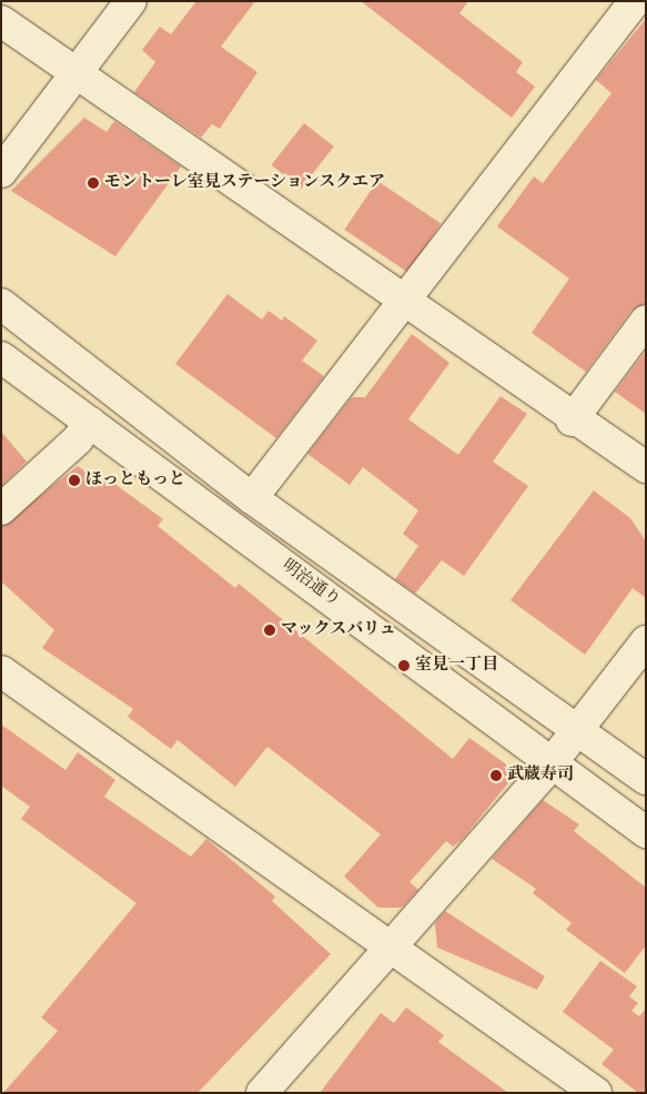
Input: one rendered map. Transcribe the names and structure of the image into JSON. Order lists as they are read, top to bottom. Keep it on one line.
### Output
{"streets":{"street":["明治通り"]},"places":["モントーレ室見ステーションスクエア","ほっともっと","マックスバリュ","室見一丁目","武蔵寿司"]}
